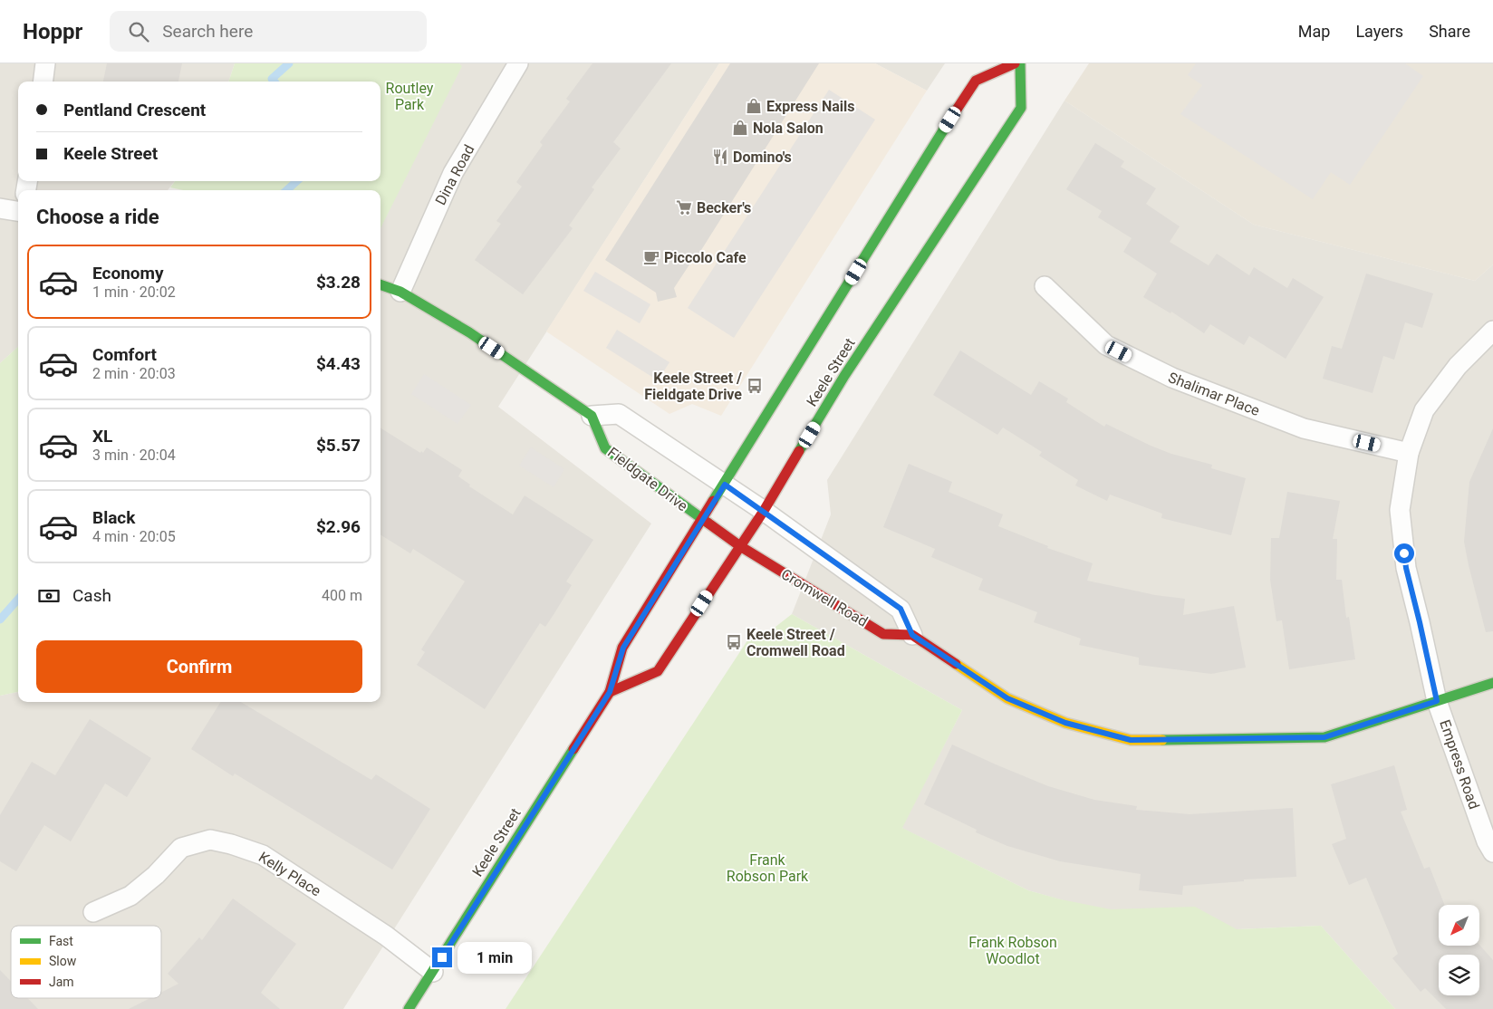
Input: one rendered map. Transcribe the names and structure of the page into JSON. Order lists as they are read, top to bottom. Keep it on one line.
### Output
{"streets":{"main road":["Keele Street","Fieldgate Drive","Cromwell Road"],"street":["Dina Road","Shalimar Place","Empress Road","Kelly Place"]},"crossings":[["Keele Street","Fieldgate Drive"],["Keele Street","Cromwell Road"],["Keele Street","Kelly Place"],["Shalimar Place","Empress Road"],["Fieldgate Drive","Cromwell Road"]],"parks":["Routley Park","Frank Robson Park","Frank Robson Woodlot"],"places":{"shop":["Express Nails","Nola Salon"],"restaurant":["Domino's"],"supermarket":["Becker's"],"cafe":["Piccolo Cafe"],"bus stop":["Keele Street / Fieldgate Drive","Keele Street / Cromwell Road"]},"legend":["Fast","Slow","Jam"],"north":"bottom left","page":{"header":"Hoppr","search":"Search here","nav":["Map","Layers","Share"],"banner":["Pentland Crescent","Keele Street"],"heading":"Choose a ride","list":[{"name":"Economy","note":"1 min · 20:02","value":"$3.28"},{"name":"Comfort","note":"2 min · 20:03","value":"$4.43"},{"name":"XL","note":"3 min · 20:04","value":"$5.57"},{"name":"Black","note":"4 min · 20:05","value":"$2.96"}],"pay":["Cash","400 m"],"buttons":"Confirm","bubble":"1 min"}}
